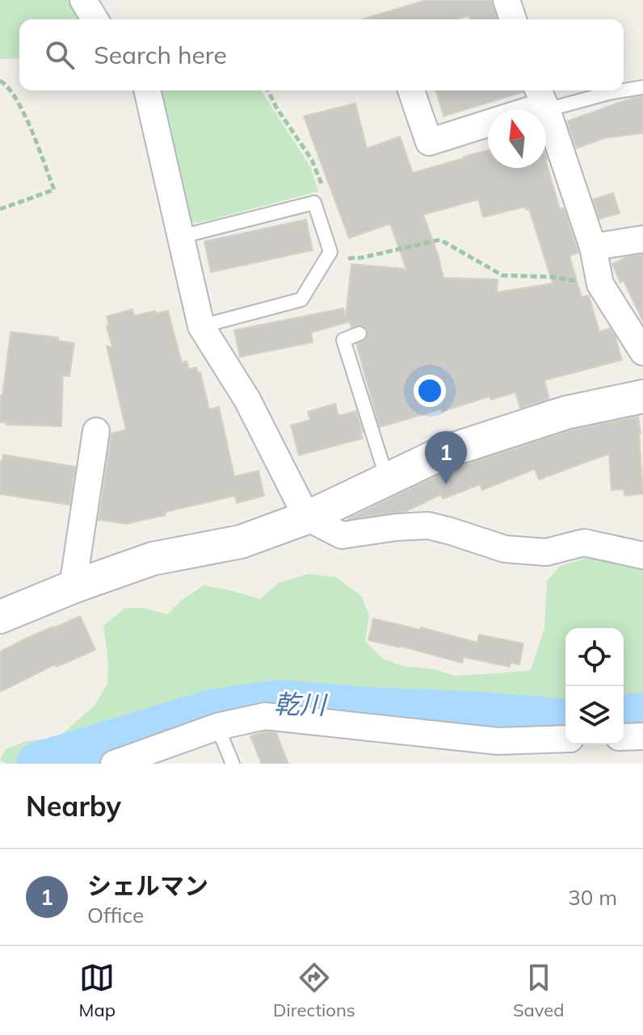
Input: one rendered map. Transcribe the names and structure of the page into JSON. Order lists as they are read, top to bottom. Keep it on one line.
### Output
{"water":["乾川"],"north":"top","page":{"search":"Search here","pins":"1","heading":"Nearby","list":[{"mark":"1","name":"シェルマン","note":"Office","value":"30 m"}],"nav":["Map","Directions","Saved"]}}
